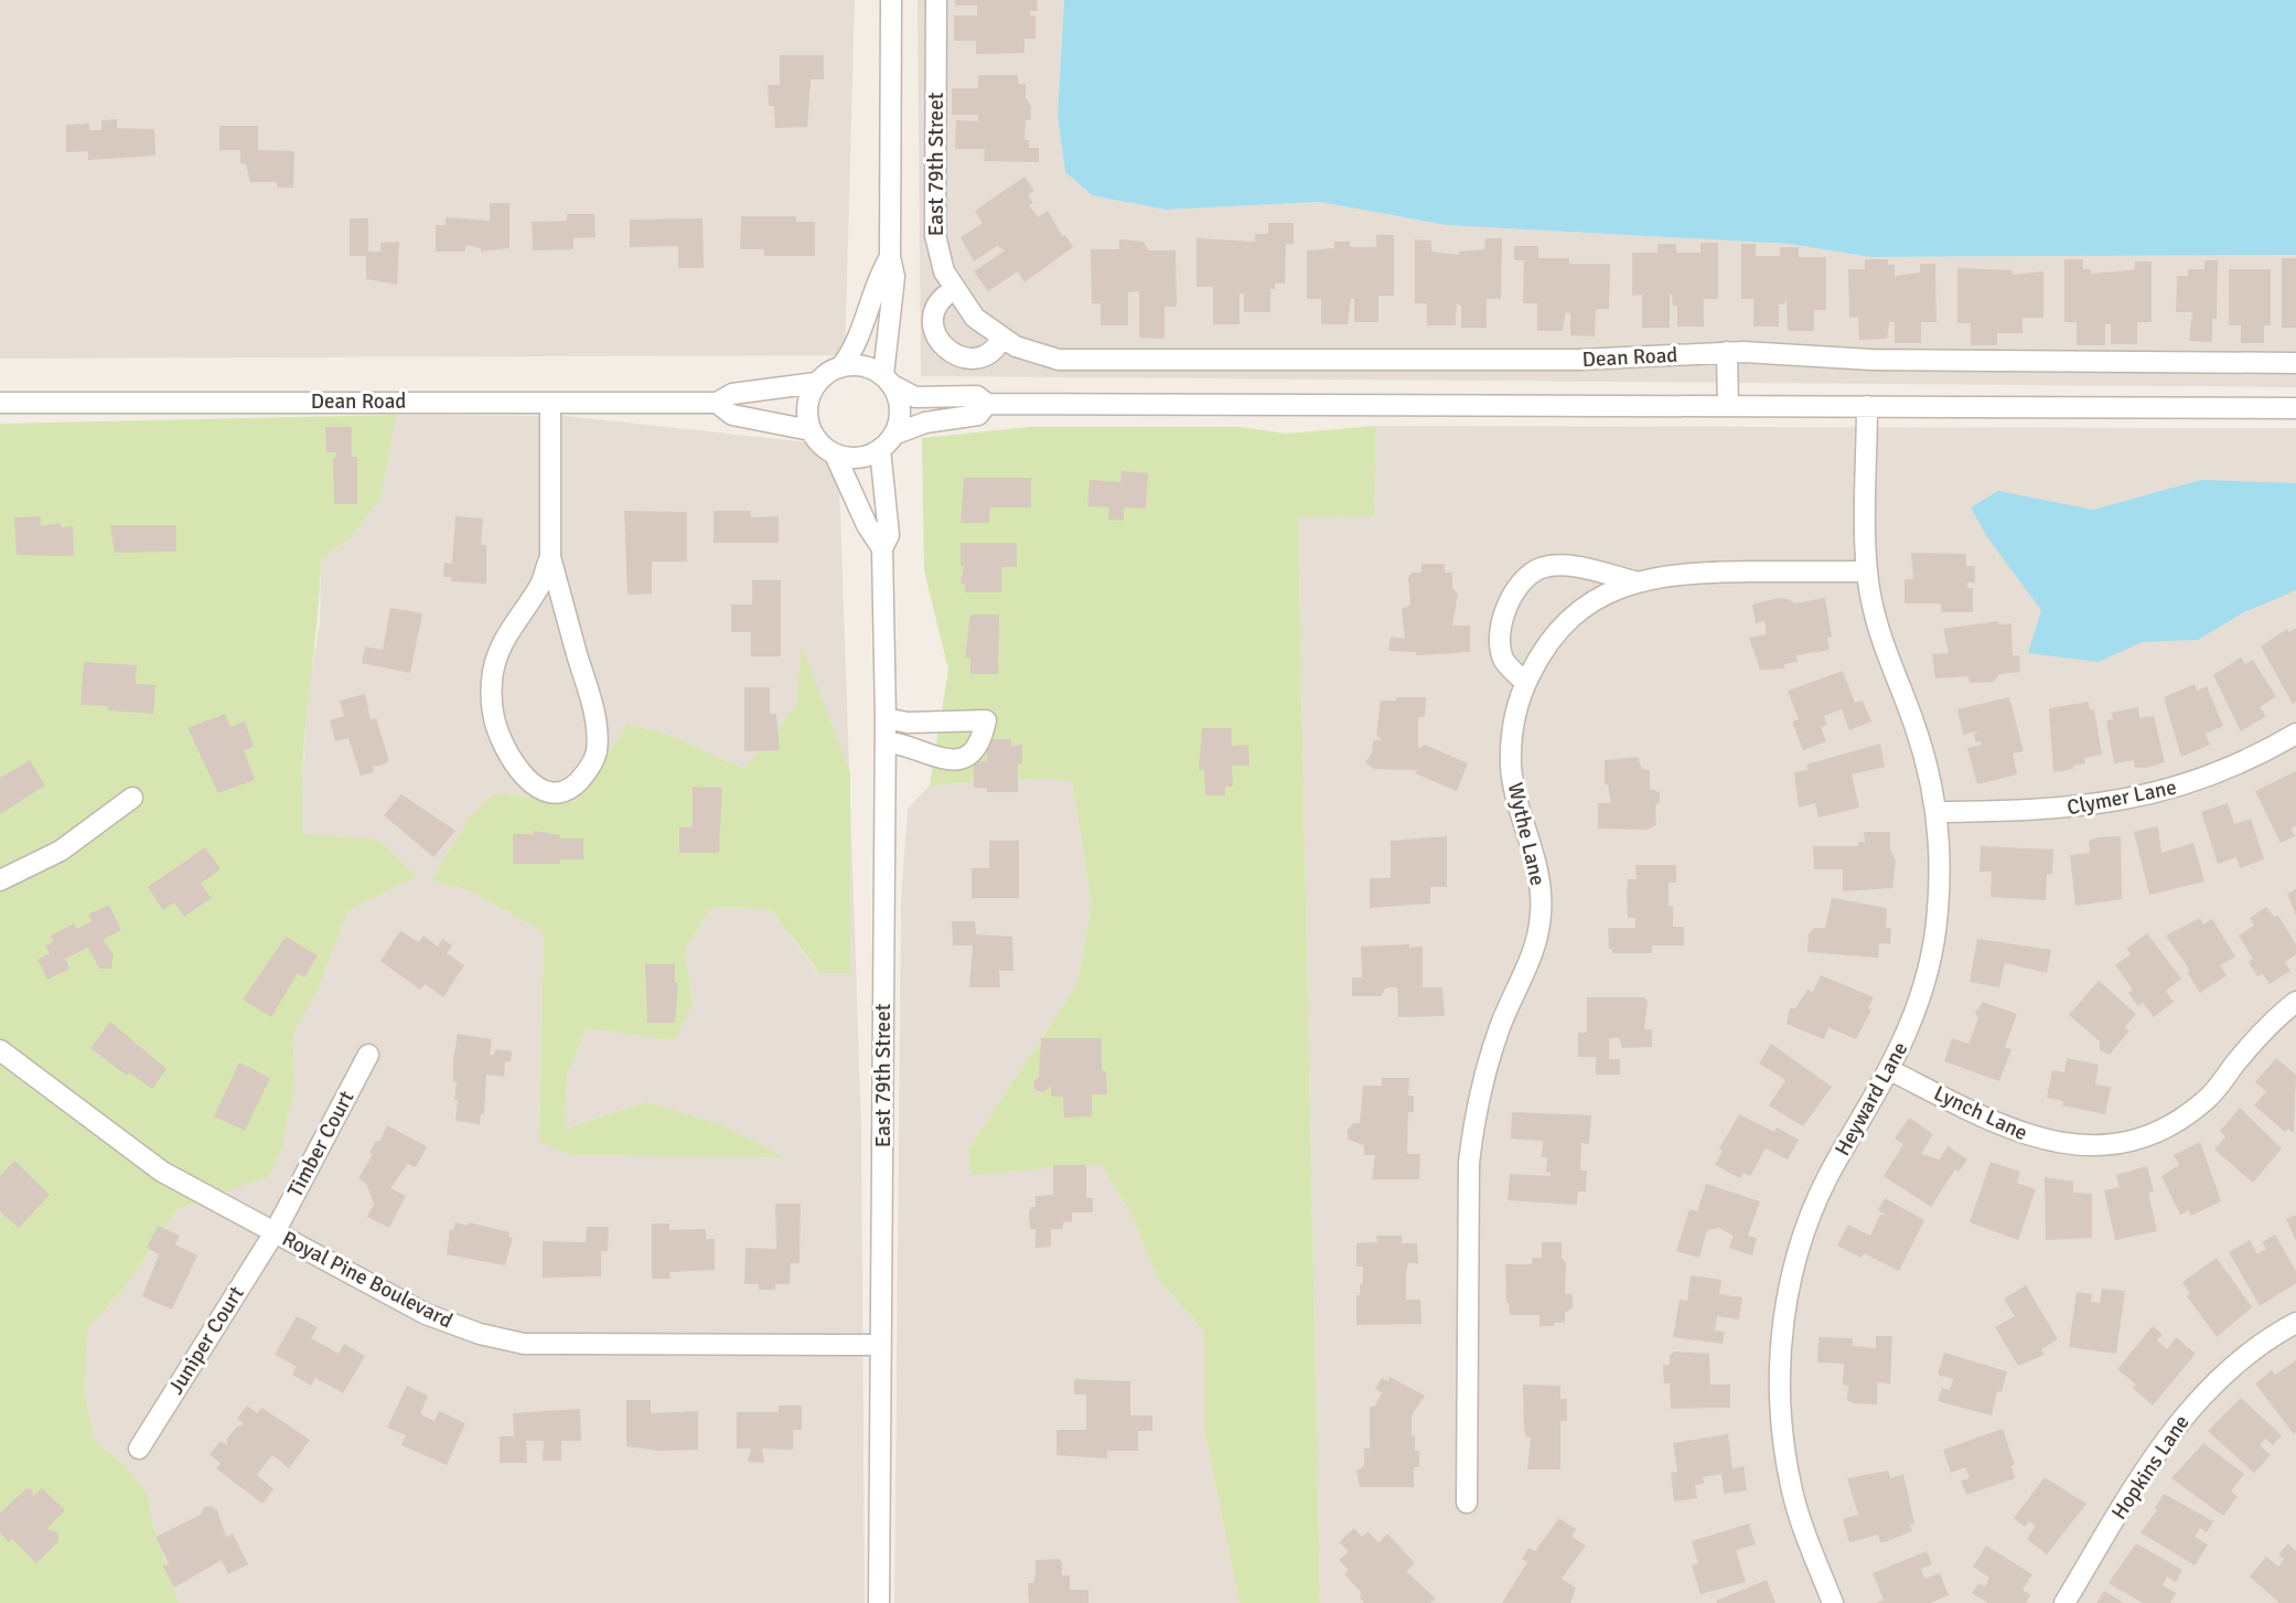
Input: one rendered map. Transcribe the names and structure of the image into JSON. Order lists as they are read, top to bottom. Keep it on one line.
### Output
{"streets":{"street":["East 79th Street","Dean Road","Clymer Lane","Wythe Lane","Heyward Lane","Lynch Lane","Timber Court","Royal Pine Boulevard","Juniper Court","Hopkins Lane"]},"crossings":[["East 79th Street","Dean Road"],["East 79th Street","Royal Pine Boulevard"],["Clymer Lane","Heyward Lane"],["Wythe Lane","Heyward Lane"],["Heyward Lane","Lynch Lane"],["Timber Court","Royal Pine Boulevard"],["Timber Court","Juniper Court"],["Royal Pine Boulevard","Juniper Court"]]}
